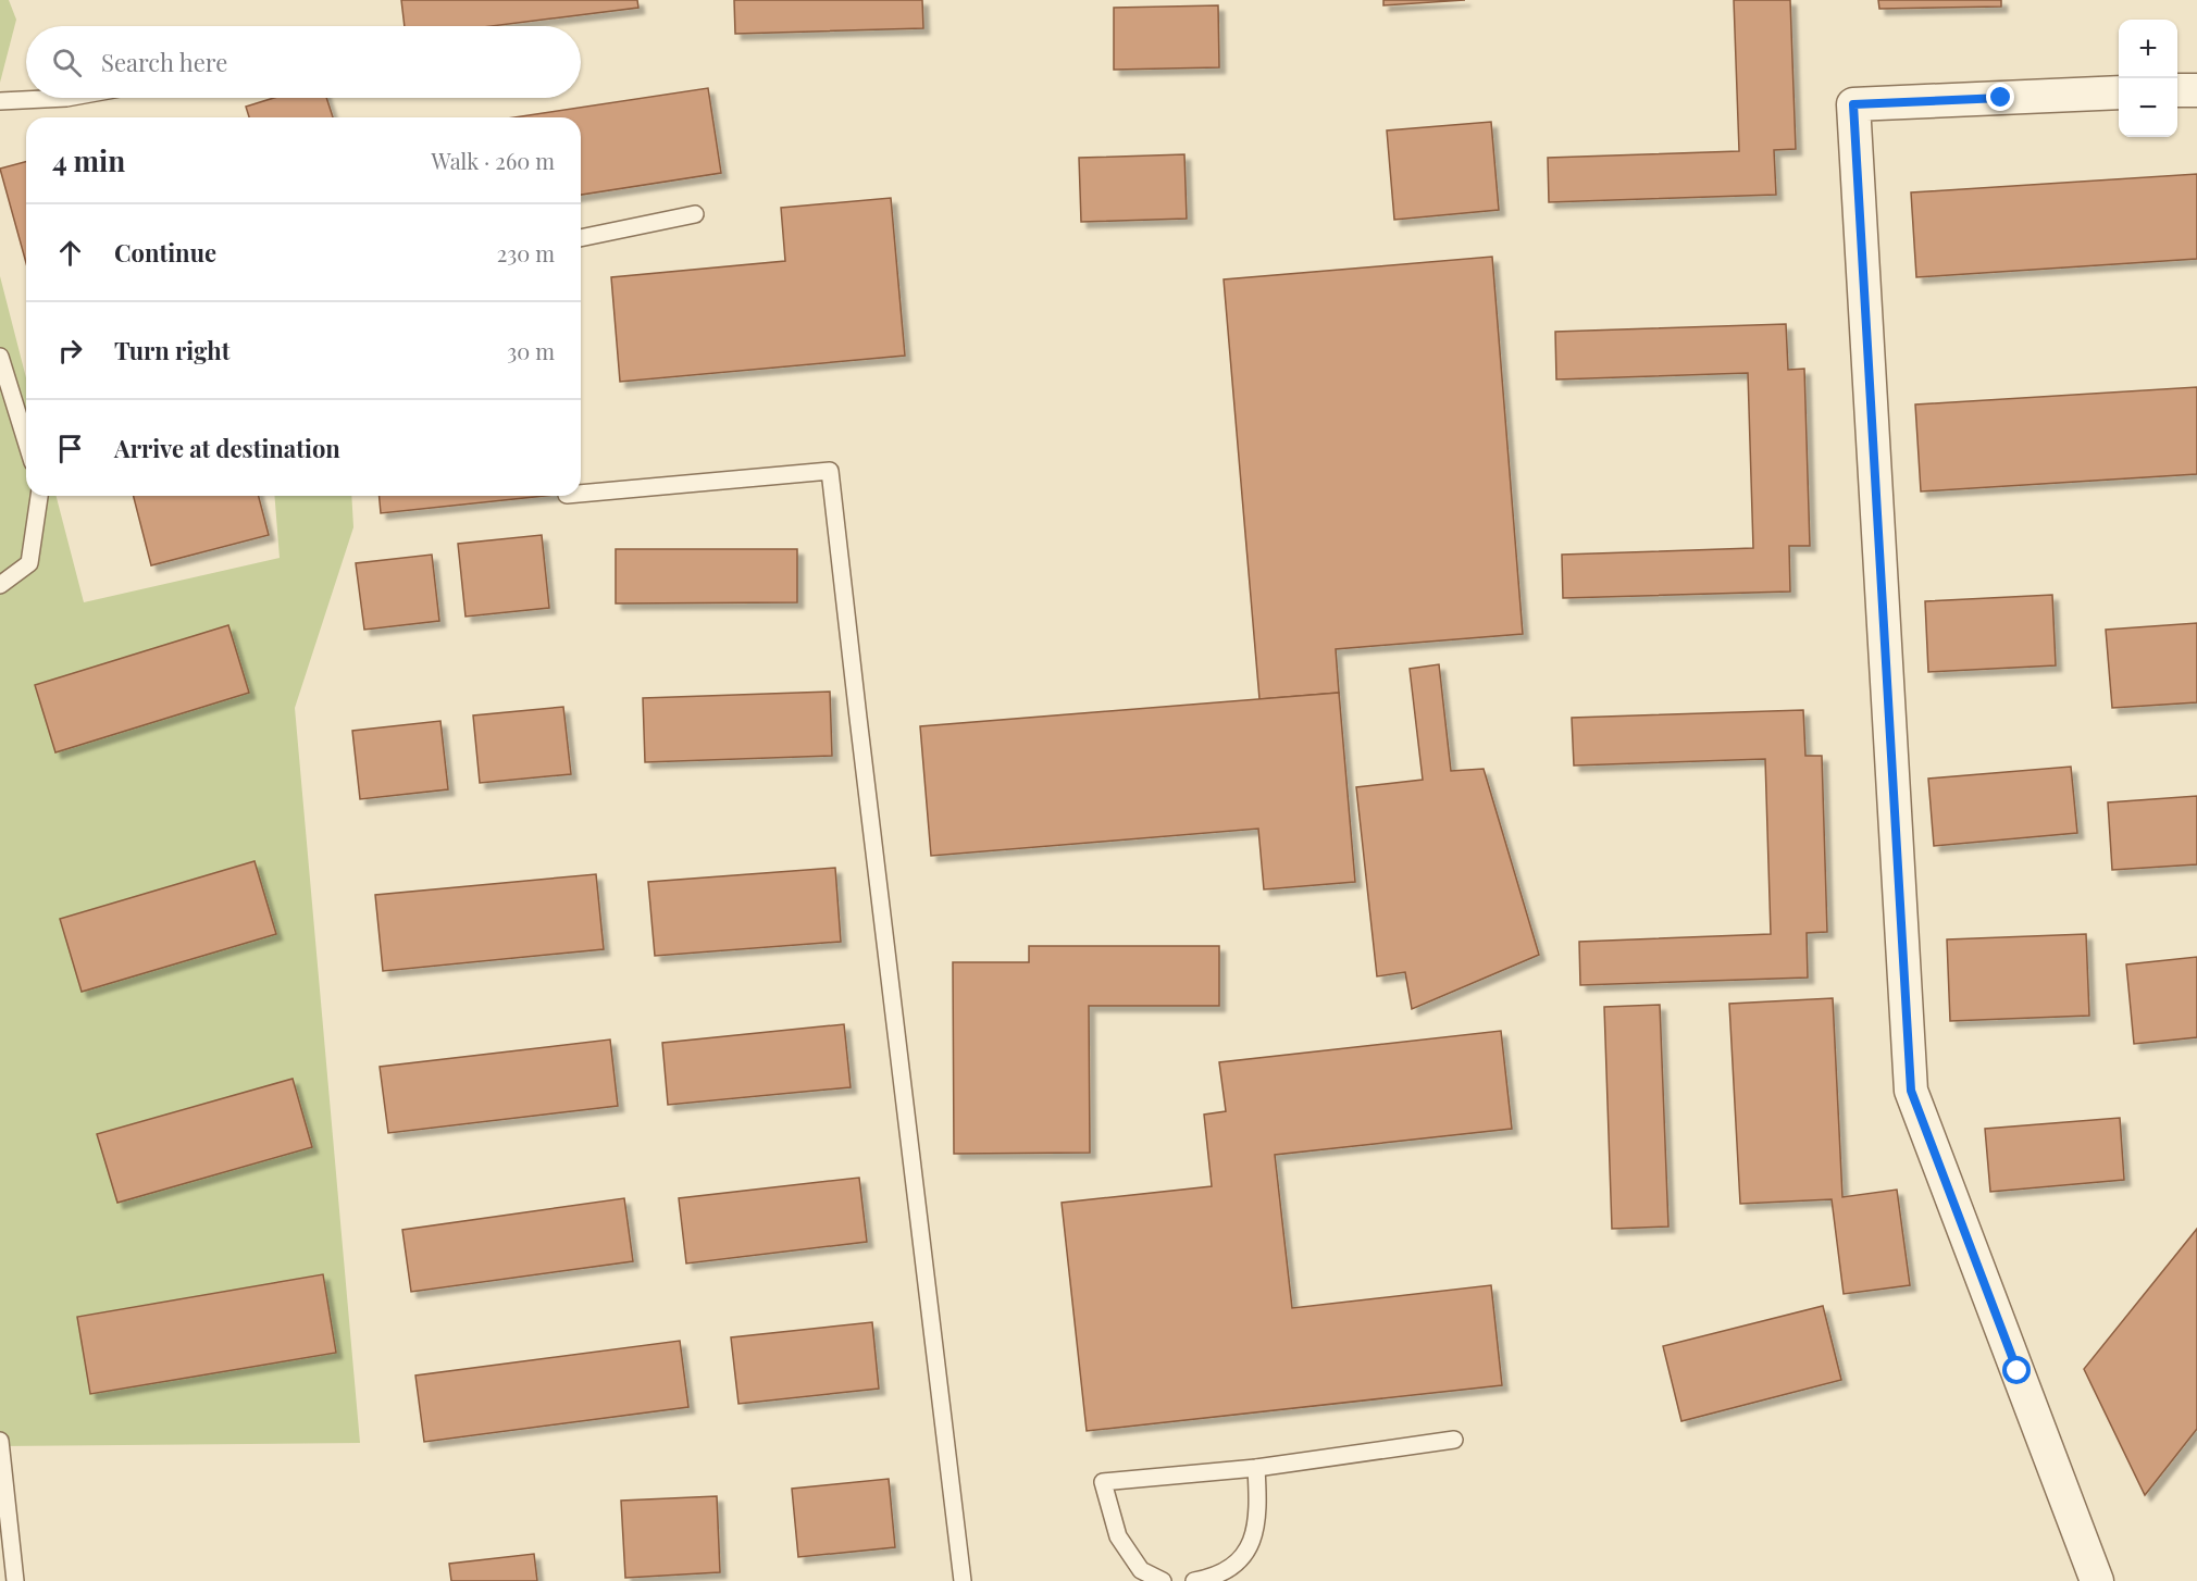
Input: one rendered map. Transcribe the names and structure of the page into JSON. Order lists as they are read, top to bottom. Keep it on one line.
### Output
{"page":{"map_buttons":["+","−"],"search":"Search here","heading":["4 min","Walk · 260 m"],"list":[["Continue","230 m"],["Turn right","30 m"],"Arrive at destination"]}}
